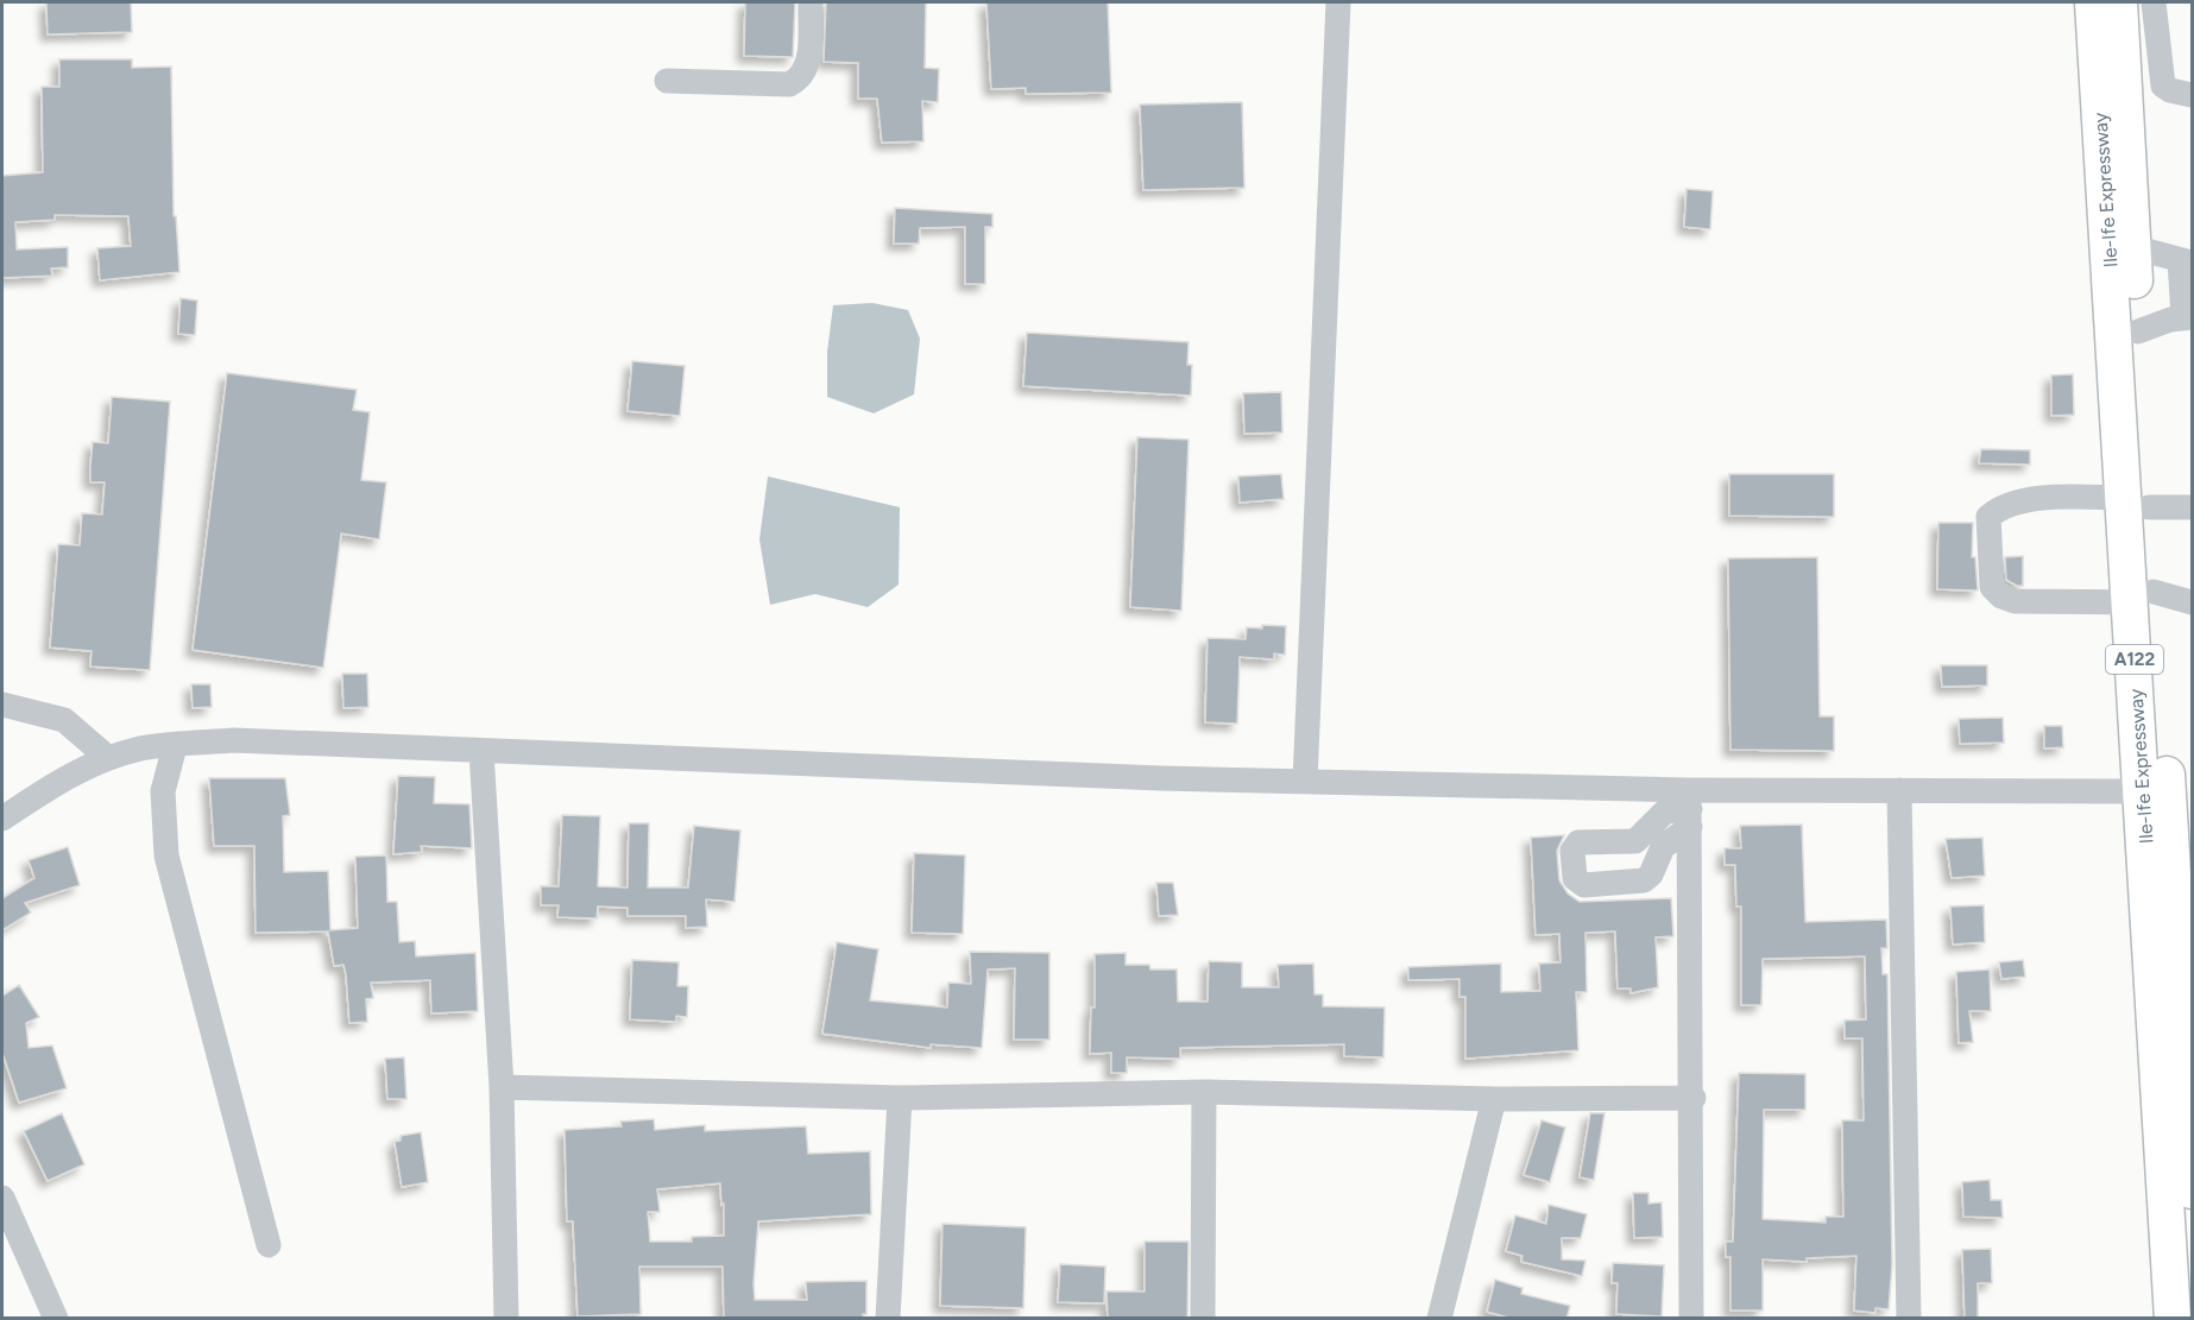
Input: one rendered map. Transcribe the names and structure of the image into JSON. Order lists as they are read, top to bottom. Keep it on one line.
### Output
{"streets":{"highway":["Ile-Ife Expressway","A122"]}}
